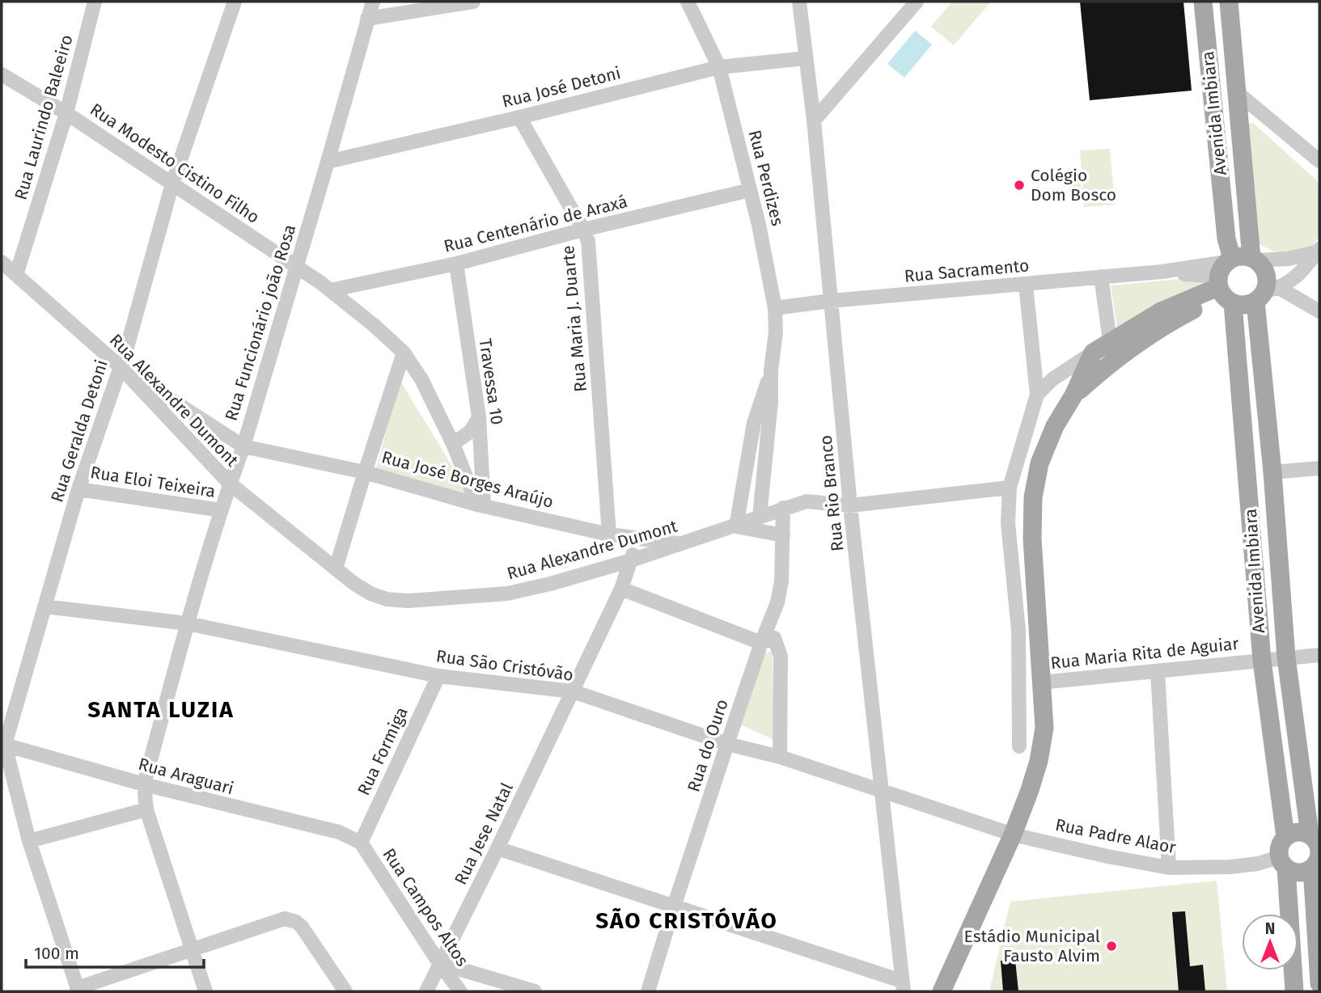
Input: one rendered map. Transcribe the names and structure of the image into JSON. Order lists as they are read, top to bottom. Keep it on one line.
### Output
{"streets":{"main road":["Avenida Imbiara"],"street":["Rua José Detoni","Rua Laurindo Baleeiro","Rua Modesto Cistino Filho","Rua Perdizes","Rua Centenário de Araxá","Rua Sacramento","Rua Maria J. Duarte","Rua Funcionário joão Rosa","Travessa 10","Rua Alexandre Dumont","Rua Geralda Detoni","Rua José Borges Araújo","Rua Eloi Teixeira","Rua Rio Branco","Rua Maria Rita de Aguiar","Rua São Cristóvão","Rua do Ouro","Rua Formiga","Rua Araguari","Rua Jese Natal","Rua Padre Alaor","Rua Campos Altos"]},"crossings":[["Rua José Detoni","Rua Perdizes"],["Rua José Detoni","Rua Maria J. Duarte"],["Rua José Detoni","Rua Funcionário joão Rosa"],["Rua José Detoni","Rua Rio Branco"],["Avenida Imbiara","Rua Sacramento"],["Avenida Imbiara","Rua Maria Rita de Aguiar"],["Avenida Imbiara","Rua Padre Alaor"],["Rua Laurindo Baleeiro","Rua Modesto Cistino Filho"],["Rua Laurindo Baleeiro","Rua Alexandre Dumont"],["Rua Modesto Cistino Filho","Rua Centenário de Araxá"],["Rua Modesto Cistino Filho","Rua Funcionário joão Rosa"],["Rua Modesto Cistino Filho","Travessa 10"],["Rua Modesto Cistino Filho","Rua Geralda Detoni"],["Rua Modesto Cistino Filho","Rua José Borges Araújo"],["Rua Perdizes","Rua Centenário de Araxá"],["Rua Perdizes","Rua Sacramento"],["Rua Centenário de Araxá","Rua Maria J. Duarte"],["Rua Centenário de Araxá","Travessa 10"],["Rua Sacramento","Rua Rio Branco"],["Rua Maria J. Duarte","Rua José Borges Araújo"],["Rua Funcionário joão Rosa","Rua Alexandre Dumont"],["Rua Funcionário joão Rosa","Rua José Borges Araújo"],["Rua Funcionário joão Rosa","Rua Eloi Teixeira"],["Rua Funcionário joão Rosa","Rua São Cristóvão"],["Rua Funcionário joão Rosa","Rua Araguari"],["Travessa 10","Rua José Borges Araújo"],["Rua Alexandre Dumont","Rua Geralda Detoni"],["Rua Alexandre Dumont","Rua José Borges Araújo"],["Rua Alexandre Dumont","Rua Rio Branco"],["Rua Alexandre Dumont","Rua do Ouro"],["Rua Alexandre Dumont","Rua Jese Natal"],["Rua Geralda Detoni","Rua Eloi Teixeira"],["Rua Geralda Detoni","Rua São Cristóvão"],["Rua Geralda Detoni","Rua Araguari"],["Rua José Borges Araújo","Rua Jese Natal"],["Rua Rio Branco","Rua São Cristóvão"],["Rua São Cristóvão","Rua do Ouro"],["Rua São Cristóvão","Rua Formiga"],["Rua São Cristóvão","Rua Jese Natal"],["Rua São Cristóvão","Rua Padre Alaor"],["Rua Formiga","Rua Araguari"],["Rua Formiga","Rua Campos Altos"],["Rua Araguari","Rua Campos Altos"],["Rua Jese Natal","Rua Campos Altos"]],"districts":["SANTA LUZIA","SÃO CRISTÓVÃO"],"places":["Colégio Dom Bosco","Estádio Municipal Fausto Alvim"],"scale_bar":"100 m","north":"top"}
